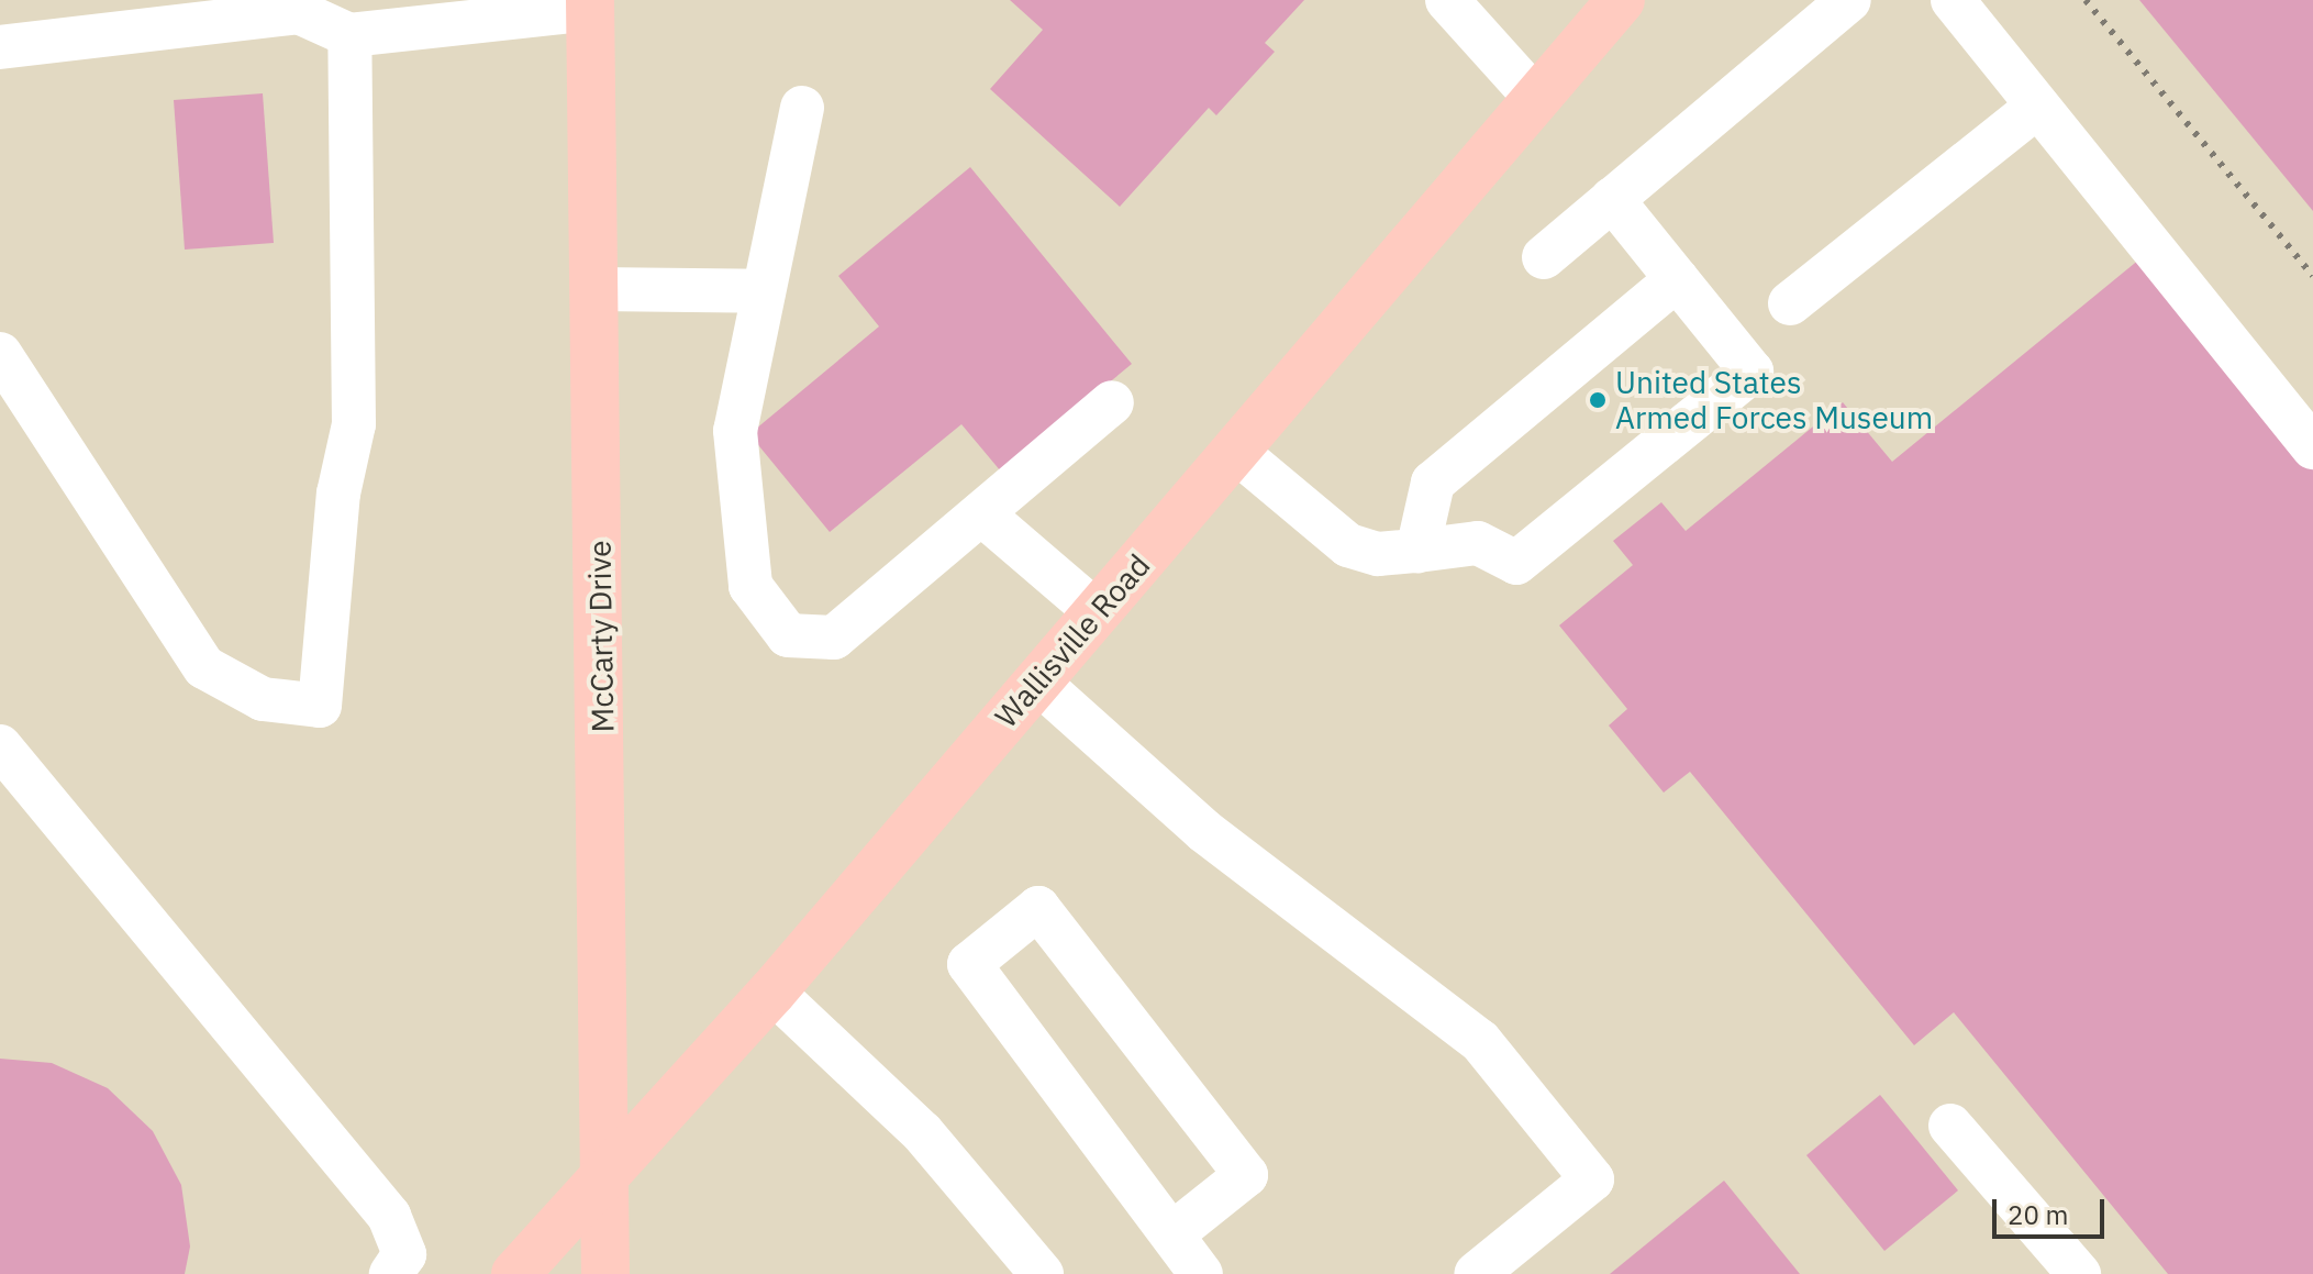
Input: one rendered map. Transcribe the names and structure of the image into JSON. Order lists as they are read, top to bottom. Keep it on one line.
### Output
{"streets":{"main road":["McCarty Drive","Wallisville Road"]},"crossings":[["McCarty Drive","Wallisville Road"]],"places":["United States Armed Forces Museum"],"scale_bar":"20 m"}
